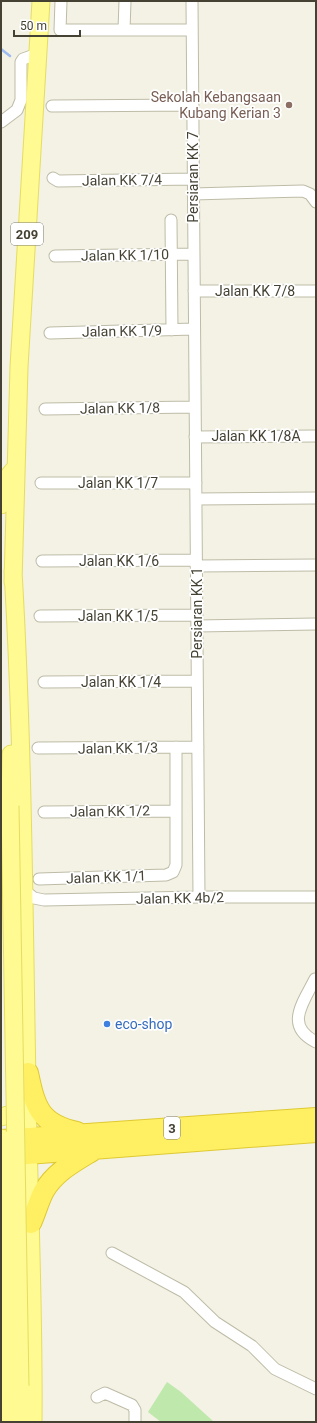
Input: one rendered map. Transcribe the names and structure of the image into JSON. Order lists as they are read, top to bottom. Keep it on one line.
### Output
{"streets":{"highway":["3"],"main road":["209"],"street":["Persiaran KK 7","Jalan KK 7/4","Jalan KK 1/10","Jalan KK 7/8","Jalan KK 1/9","Jalan KK 1/8","Jalan KK 1/8A","Jalan KK 1/7","Jalan KK 1/6","Persiaran KK 1","Jalan KK 1/5","Jalan KK 1/4","Jalan KK 1/3","Jalan KK 1/2","Jalan KK 1/1","Jalan KK 4b/2"]},"crossings":[["Persiaran KK 7","Jalan KK 7/4"],["Persiaran KK 7","Jalan KK 1/10"],["Persiaran KK 7","Jalan KK 7/8"],["Persiaran KK 7","Jalan KK 1/9"],["Persiaran KK 7","Persiaran KK 1"],["209","3"],["Jalan KK 1/9","Persiaran KK 1"],["Jalan KK 1/8","Persiaran KK 1"],["Jalan KK 1/8A","Persiaran KK 1"],["Jalan KK 1/7","Persiaran KK 1"],["Jalan KK 1/6","Persiaran KK 1"],["Persiaran KK 1","Jalan KK 1/5"],["Persiaran KK 1","Jalan KK 1/4"],["Persiaran KK 1","Jalan KK 1/3"],["Persiaran KK 1","Jalan KK 4b/2"],["Jalan KK 1/2","Jalan KK 1/1"]],"places":["Sekolah Kebangsaan Kubang Kerian 3","eco-shop"],"scale_bar":"50 m"}
